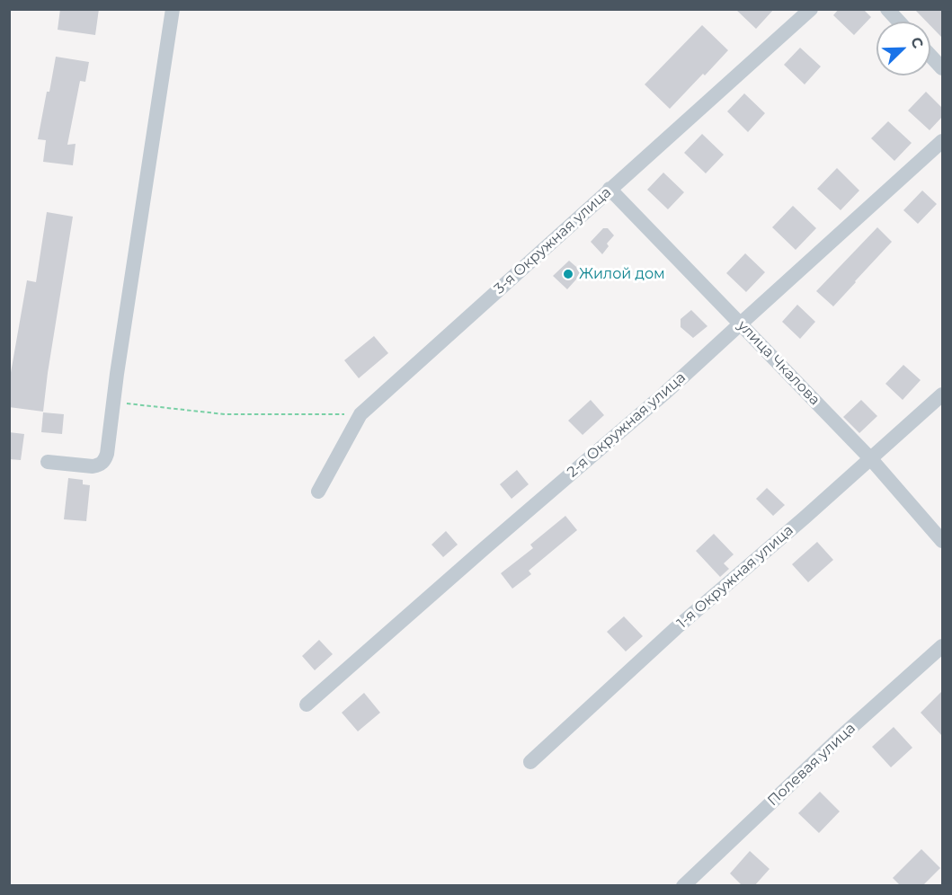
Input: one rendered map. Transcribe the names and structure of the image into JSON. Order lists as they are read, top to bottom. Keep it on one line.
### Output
{"streets":{"street":["3-я Окружная улица","улица Чкалова","2-я Окружная улица","1-я Окружная улица","Полевая улица"]},"crossings":[["3-я Окружная улица","улица Чкалова"],["улица Чкалова","2-я Окружная улица"],["улица Чкалова","1-я Окружная улица"]],"places":["Жилой дом"],"north":"top right"}
